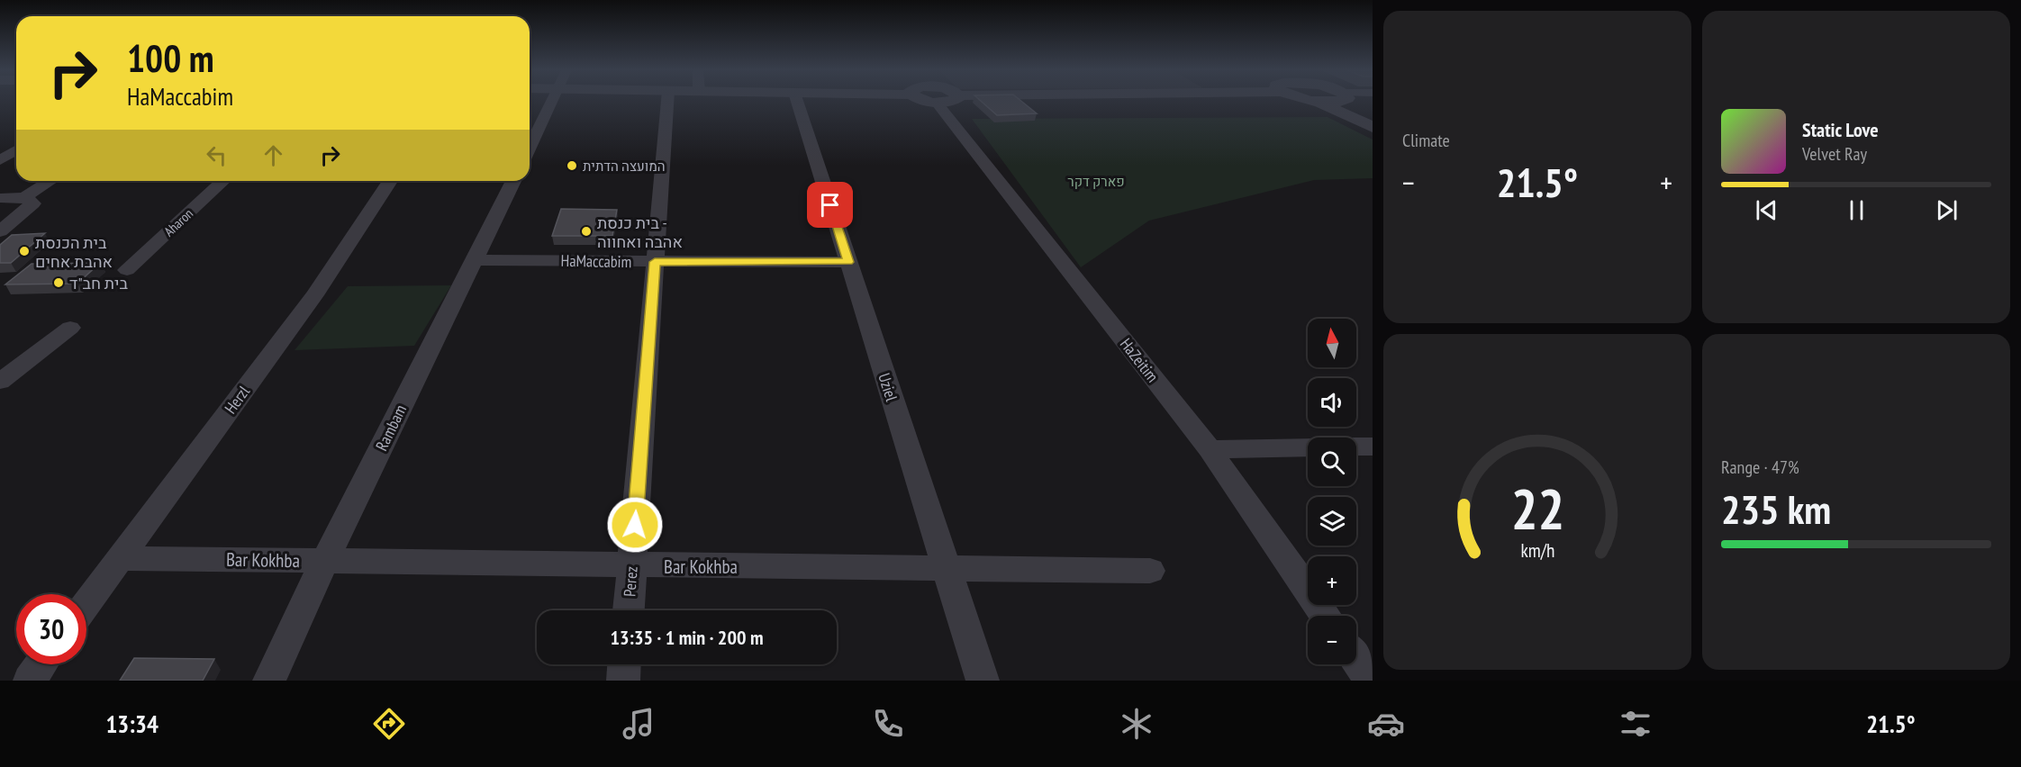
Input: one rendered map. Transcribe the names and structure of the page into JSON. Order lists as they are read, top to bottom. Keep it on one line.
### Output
{"streets":{"street":["Aharon","HaMaccabim","HaZeitim","Uziel","Herzl","Rambam","Bar Kokhba","Perez"]},"crossings":[["HaMaccabim","Uziel"],["HaMaccabim","Rambam"],["HaMaccabim","Perez"],["Uziel","Bar Kokhba"],["Herzl","Bar Kokhba"],["Rambam","Bar Kokhba"],["Bar Kokhba","Perez"]],"parks":["פארק דקר"],"places":["המועצה הדתית","בית כנסת - אהבה ואחווה","בית הכנסת אהבת אחים","בית חב\"ד"],"north":"top","page":{"tile":["Climate",["Range · 47%","235 km"]],"turn":["100 m","HaMaccabim"],"song":["Static Love","Velvet Ray"],"heat":["−","21.5°","+"],"map_buttons":["+","−"],"limit":"30","trip":"13:35 · 1 min · 200 m","tabs":["13:34","21.5°"],"gauge":["22","km/h"]}}
